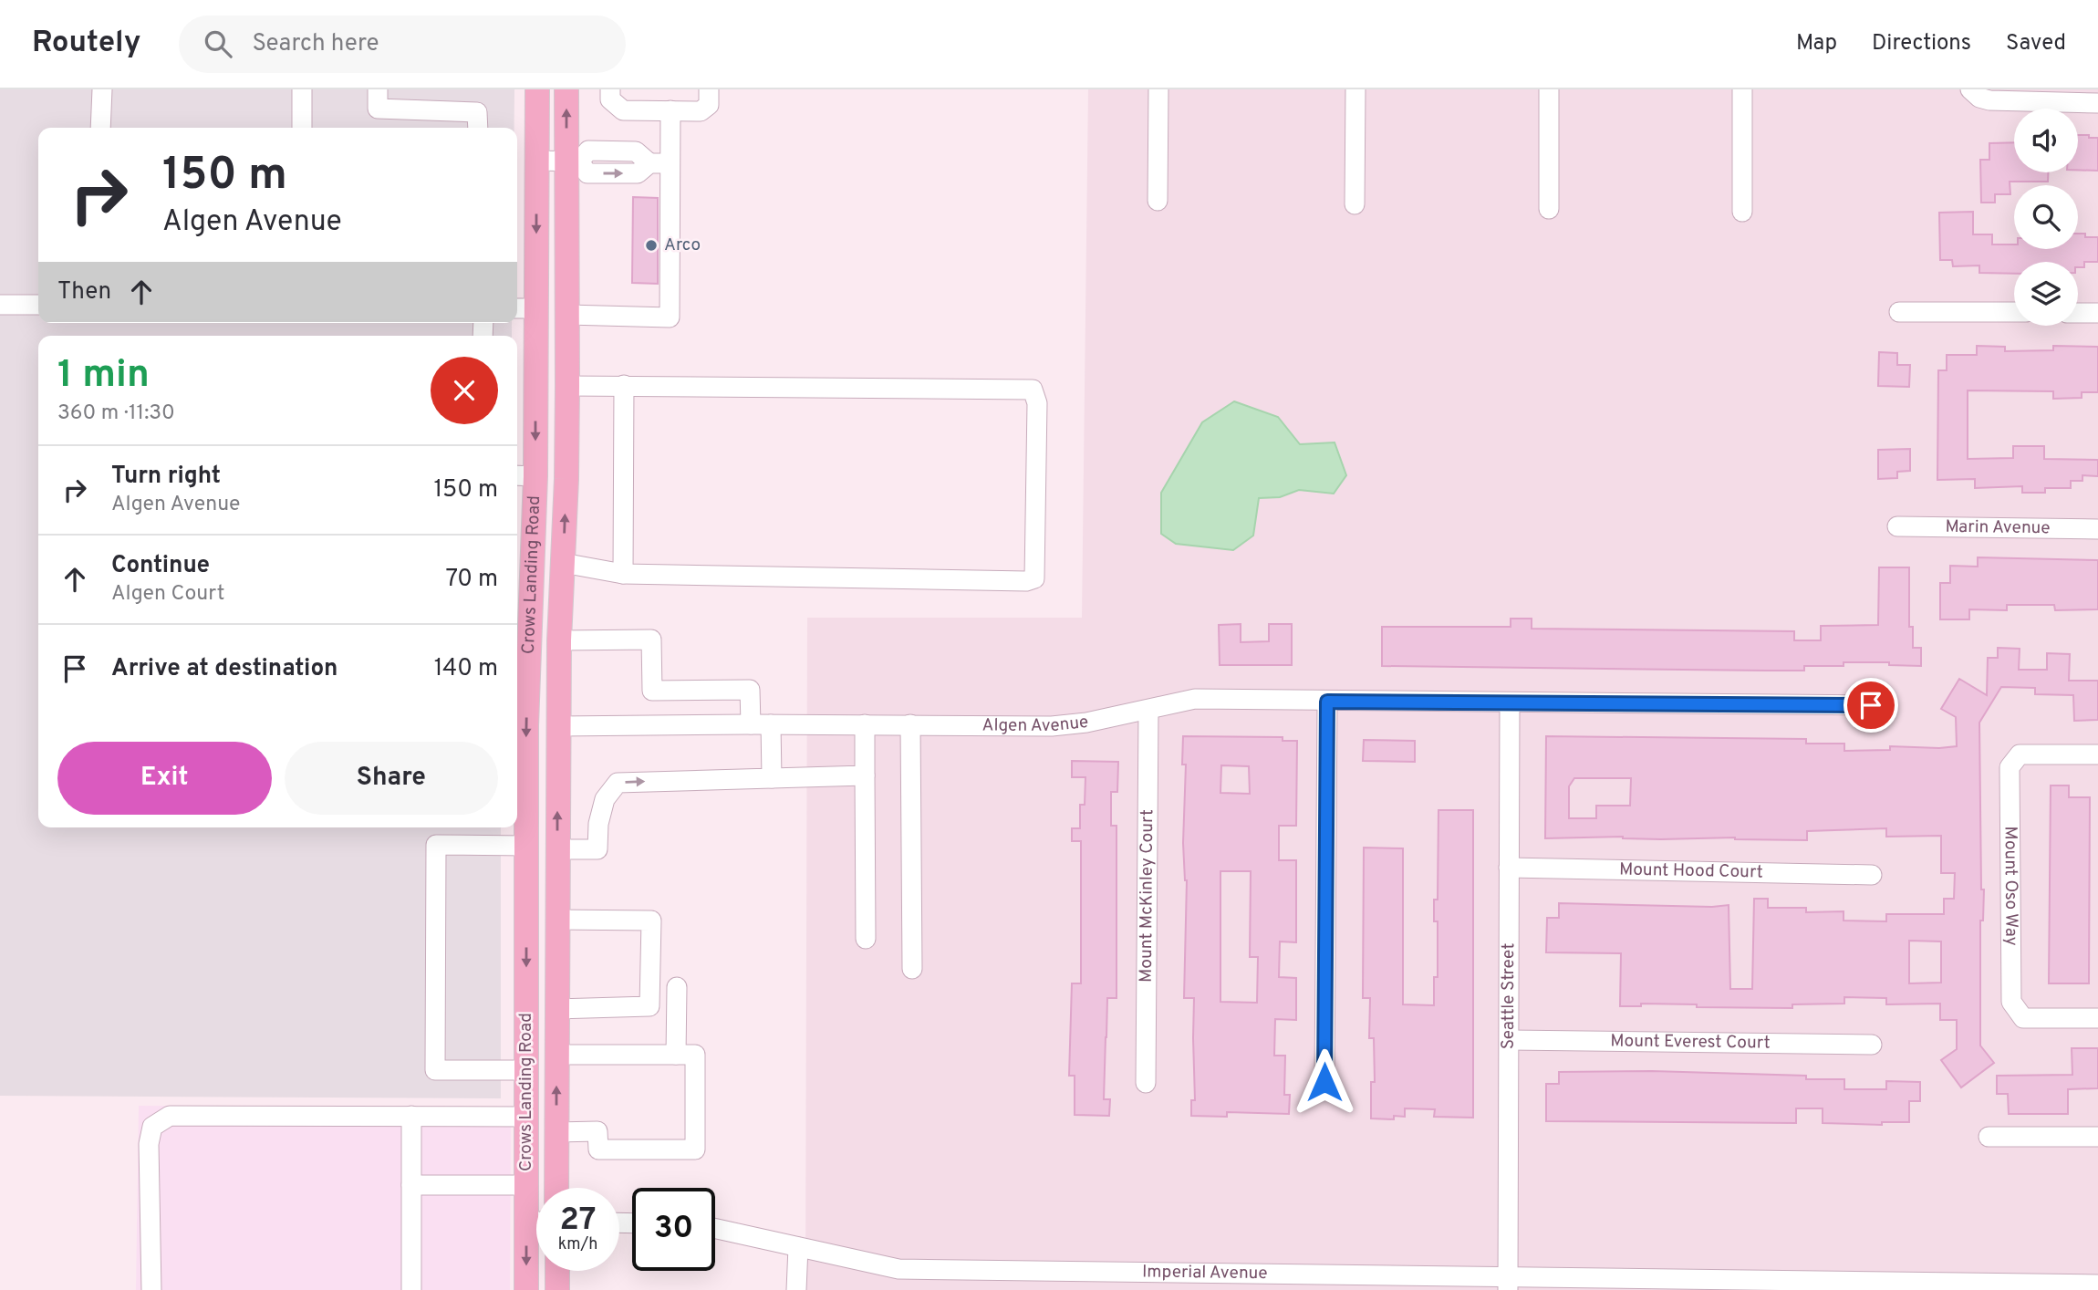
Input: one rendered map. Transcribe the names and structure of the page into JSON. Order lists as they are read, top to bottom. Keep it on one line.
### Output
{"streets":{"main road":["Crows Landing Road"],"street":["Marin Avenue","Algen Avenue","Mount Hood Court","Mount Oso Way","Mount McKinley Court","Seattle Street","Mount Everest Court","Imperial Avenue"]},"crossings":[["Crows Landing Road","Algen Avenue"],["Algen Avenue","Mount McKinley Court"],["Algen Avenue","Seattle Street"],["Mount Hood Court","Seattle Street"],["Seattle Street","Mount Everest Court"],["Seattle Street","Imperial Avenue"]],"places":["Arco"],"page":{"header":"Routely","search":"Search here","nav":["Map","Directions","Saved"],"turn":["150 m","Algen Avenue"],"then":"Then","heading":["1 min","360 m · 11:30"],"list":[{"name":"Turn right","note":"Algen Avenue","value":"150 m"},{"name":"Continue","note":"Algen Court","value":"70 m"},{"name":"Arrive at destination","value":"140 m"}],"buttons":["Exit","Share"],"speed":"27 km/h","limit":"30"}}
